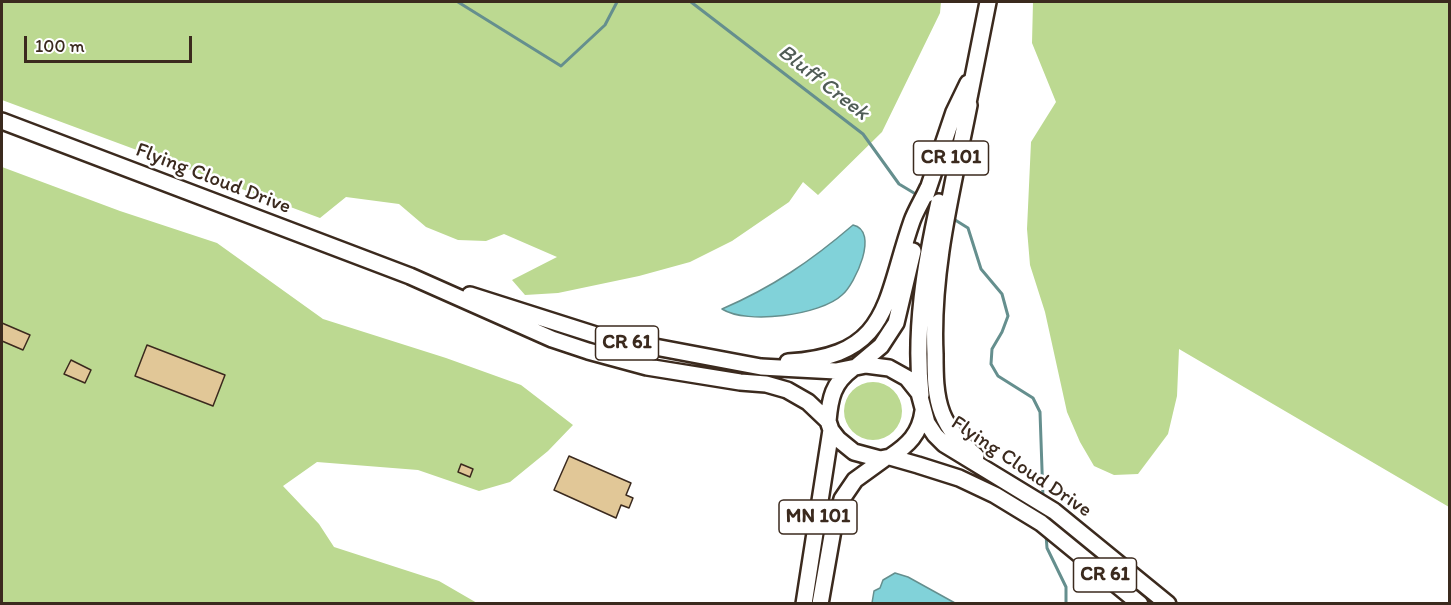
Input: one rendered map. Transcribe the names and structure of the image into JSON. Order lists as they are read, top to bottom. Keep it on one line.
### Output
{"streets":{"main road":["CR 101","Flying Cloud Drive","CR 61","MN 101"]},"crossings":[["Flying Cloud Drive","MN 101"]],"water":["Bluff Creek"],"scale_bar":"100 m"}
